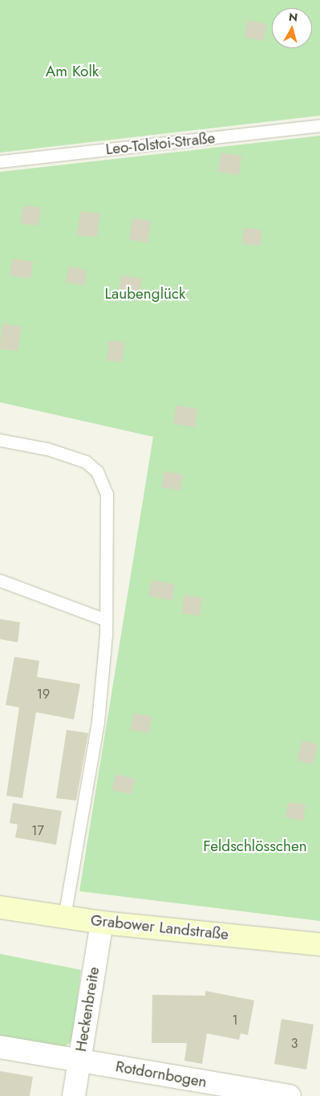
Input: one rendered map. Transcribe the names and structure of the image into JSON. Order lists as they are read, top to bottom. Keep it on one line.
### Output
{"streets":{"main road":["Grabower Landstraße"],"street":["Heckenbreite","Rotdornbogen"],"lane":["Leo-Tolstoi-Straße"]},"crossings":[["Grabower Landstraße","Heckenbreite"],["Heckenbreite","Rotdornbogen"]],"parks":["Am Kolk","Laubenglück","Feldschlösschen"],"house_numbers":["19","17","1","3"],"north":"top"}
